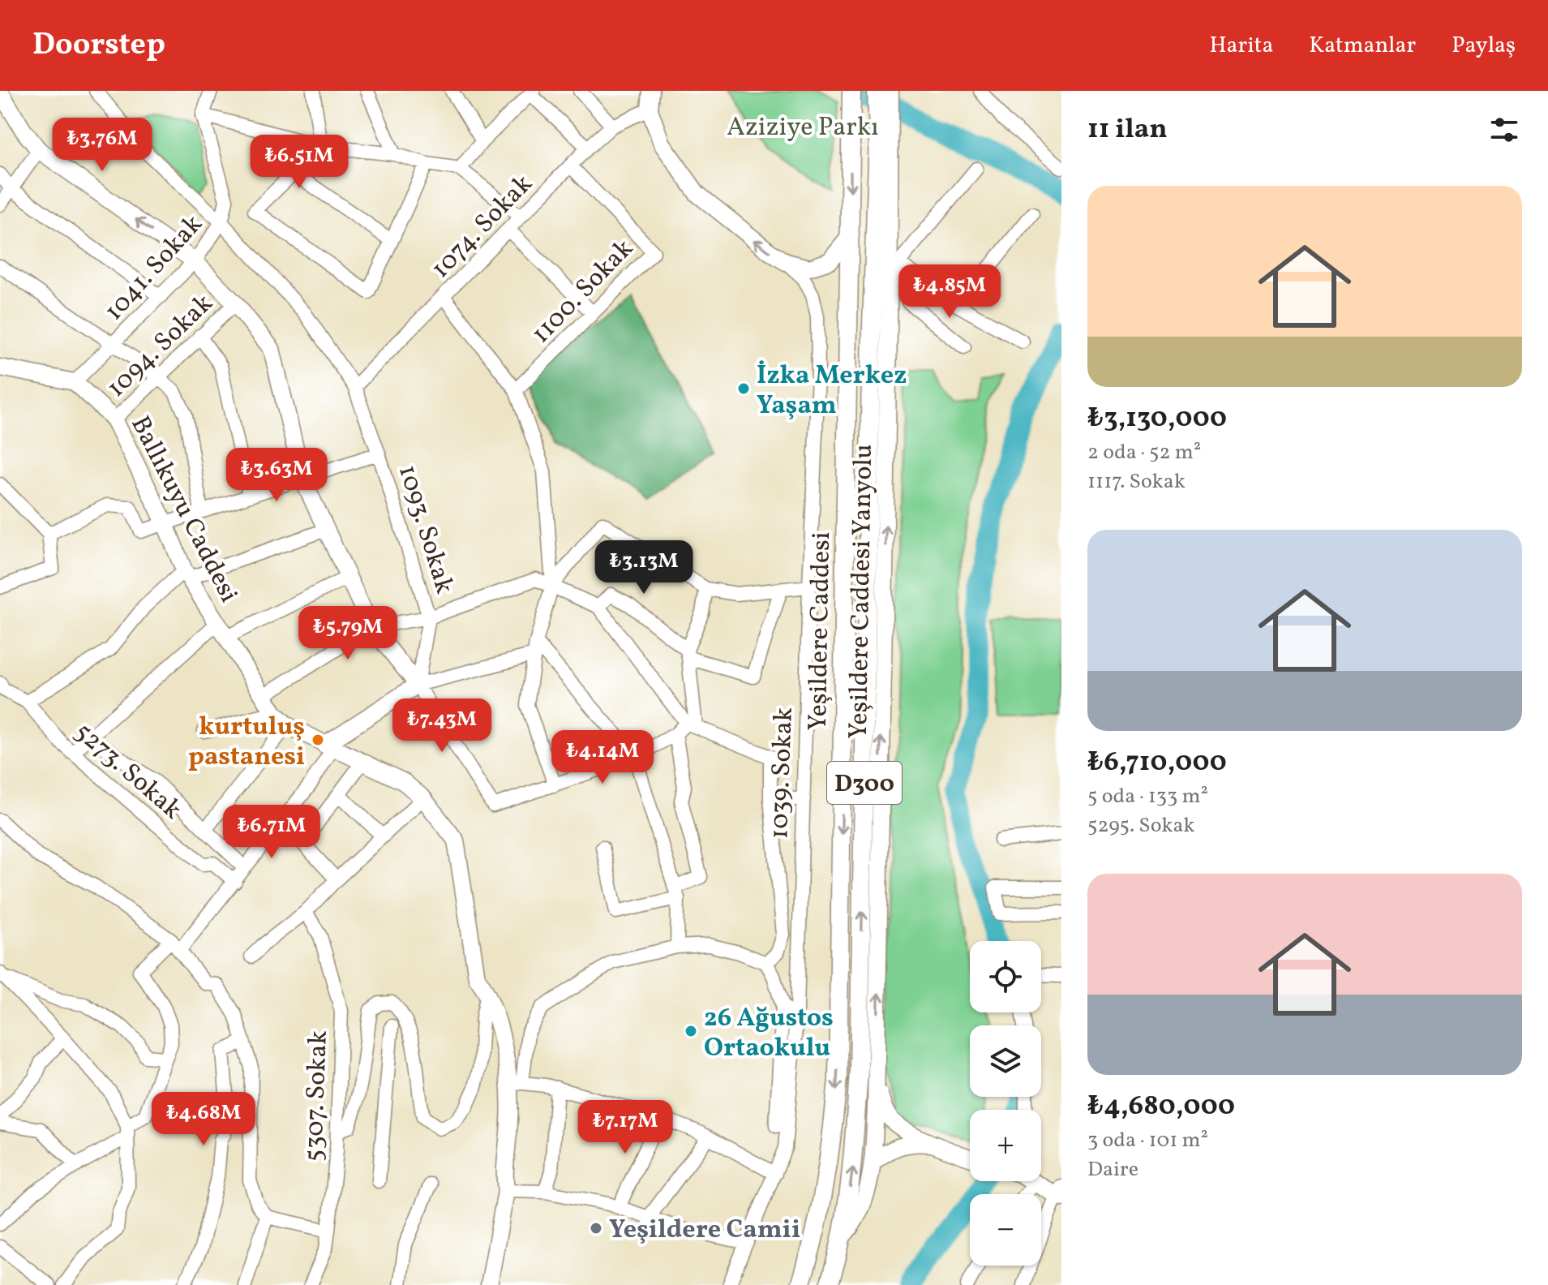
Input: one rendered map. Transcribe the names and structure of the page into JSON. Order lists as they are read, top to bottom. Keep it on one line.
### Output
{"streets":{"highway":["Yeşildere Caddesi","D300"],"main road":["Ballıkuyu Caddesi","Yeşildere Caddesi Yanyolu"],"street":["1074. Sokak","1041. Sokak","1100. Sokak","1094. Sokak","1093. Sokak","5273. Sokak","1039. Sokak","5307. Sokak"]},"crossings":[["1074. Sokak","1100. Sokak"],["1074. Sokak","1093. Sokak"],["1041. Sokak","Ballıkuyu Caddesi"],["1041. Sokak","1093. Sokak"],["1094. Sokak","Ballıkuyu Caddesi"],["Yeşildere Caddesi Yanyolu","Yeşildere Caddesi"]],"one_way":["Yeşildere Caddesi Yanyolu"],"parks":["Aziziye Parkı"],"places":["İzka Merkez Yaşam","kurtuluş pastanesi","26 Ağustos Ortaokulu","Yeşildere Camii"],"page":{"header":"Doorstep","nav":["Harita","Katmanlar","Paylaş"],"heading":"11 ilan","price":["₺3.76M","₺6.51M","₺4.85M","₺3.63M","₺3.13M","₺5.79M","₺7.43M","₺4.14M","₺6.71M","₺4.68M","₺7.17M"],"list":[{"name":"₺3,130,000","note":"2 oda · 52 m² · 1117. Sokak"},{"name":"₺6,710,000","note":"5 oda · 133 m² · 5295. Sokak"},{"name":"₺4,680,000","note":"3 oda · 101 m² · Daire"}],"map_buttons":["+","−"]}}
